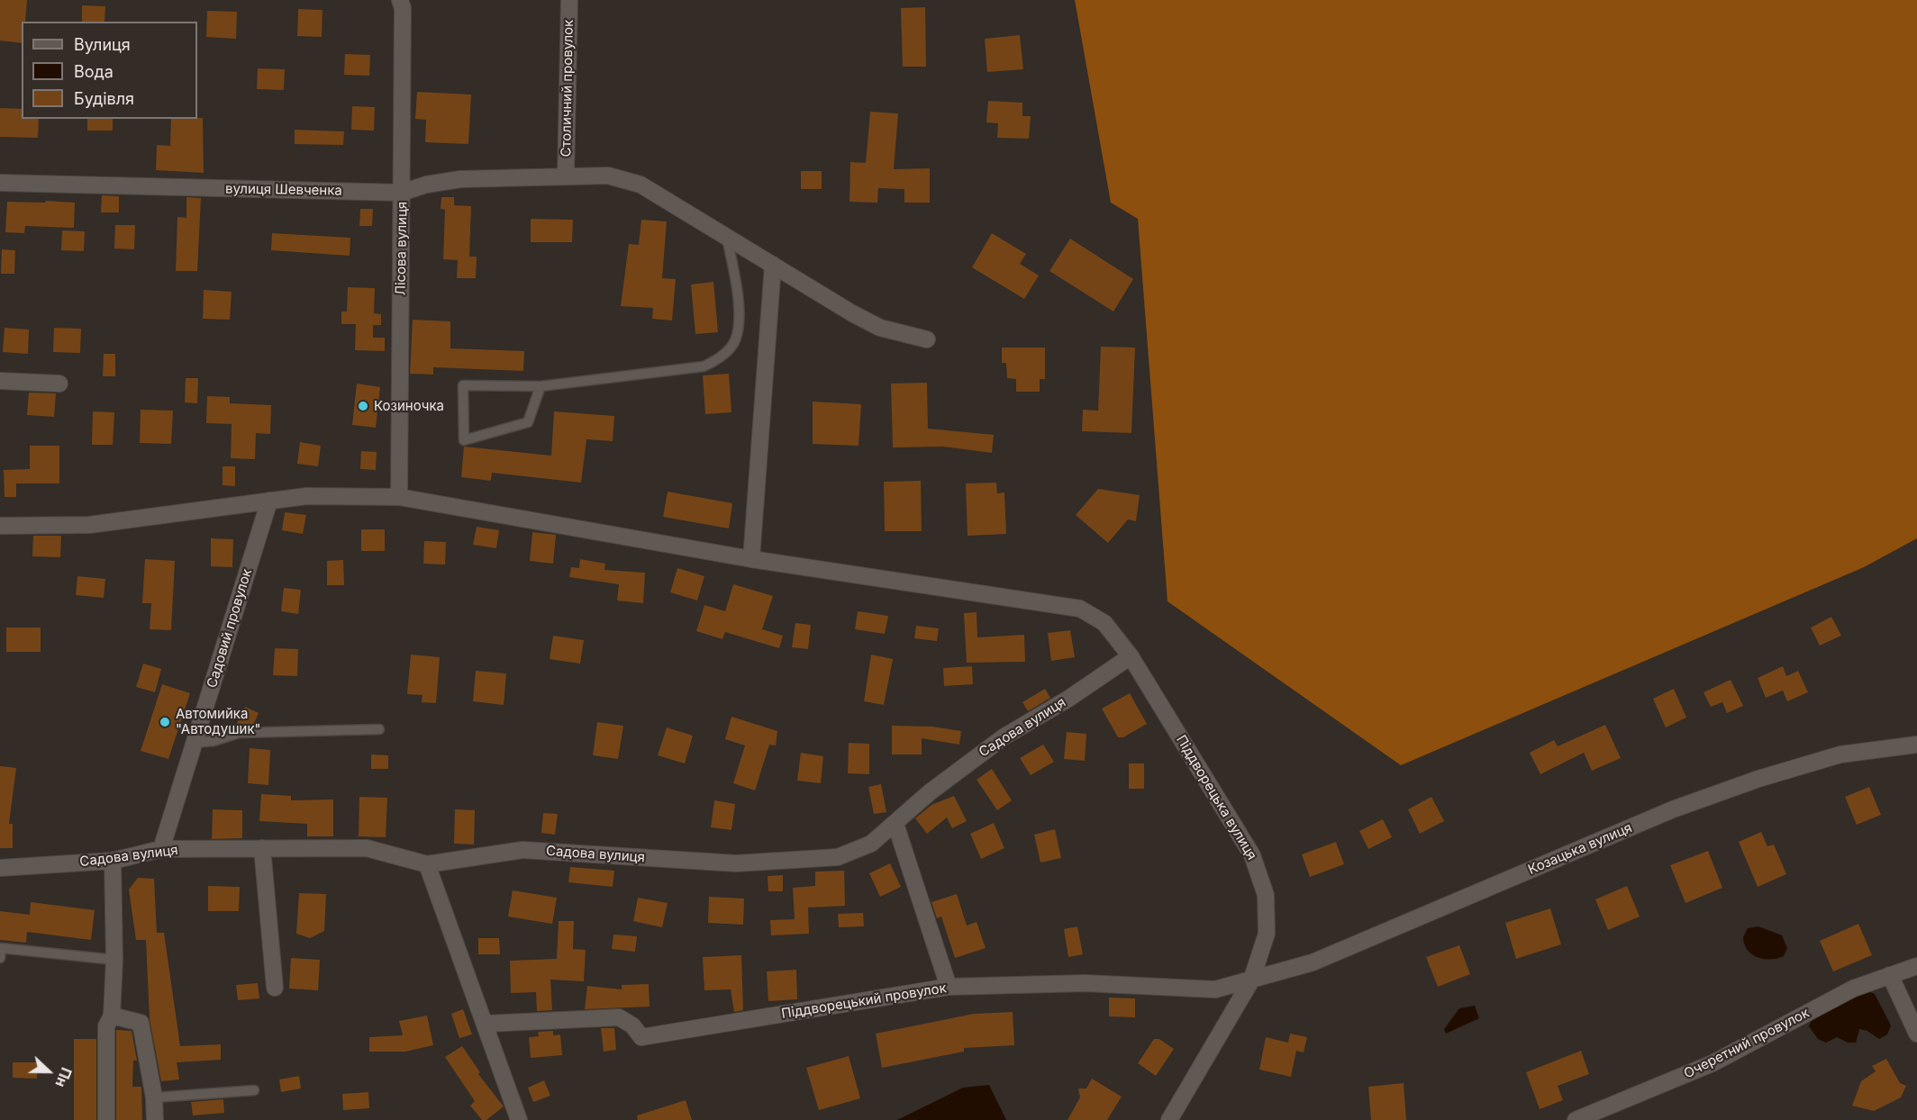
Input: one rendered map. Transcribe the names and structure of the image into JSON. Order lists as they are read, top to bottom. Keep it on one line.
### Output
{"streets":{"street":["Столичний провулок","вулиця Шевченка","Лісова вулиця","Садовий провулок","Садова вулиця","Піддворецька вулиця","Козацька вулиця","Піддворецький провулок","Очеретний провулок"]},"crossings":[["Столичний провулок","вулиця Шевченка"],["вулиця Шевченка","Лісова вулиця"],["Лісова вулиця","Піддворецька вулиця"],["Садовий провулок","Садова вулиця"],["Садовий провулок","Піддворецька вулиця"],["Садова вулиця","Піддворецька вулиця"],["Піддворецька вулиця","Козацька вулиця"],["Піддворецька вулиця","Піддворецький провулок"],["Козацька вулиця","Піддворецький провулок"]],"places":["Козиночка","Автомийка \"Автодушик\""],"legend":["Вулиця","Вода","Будівля"],"north":"right"}
